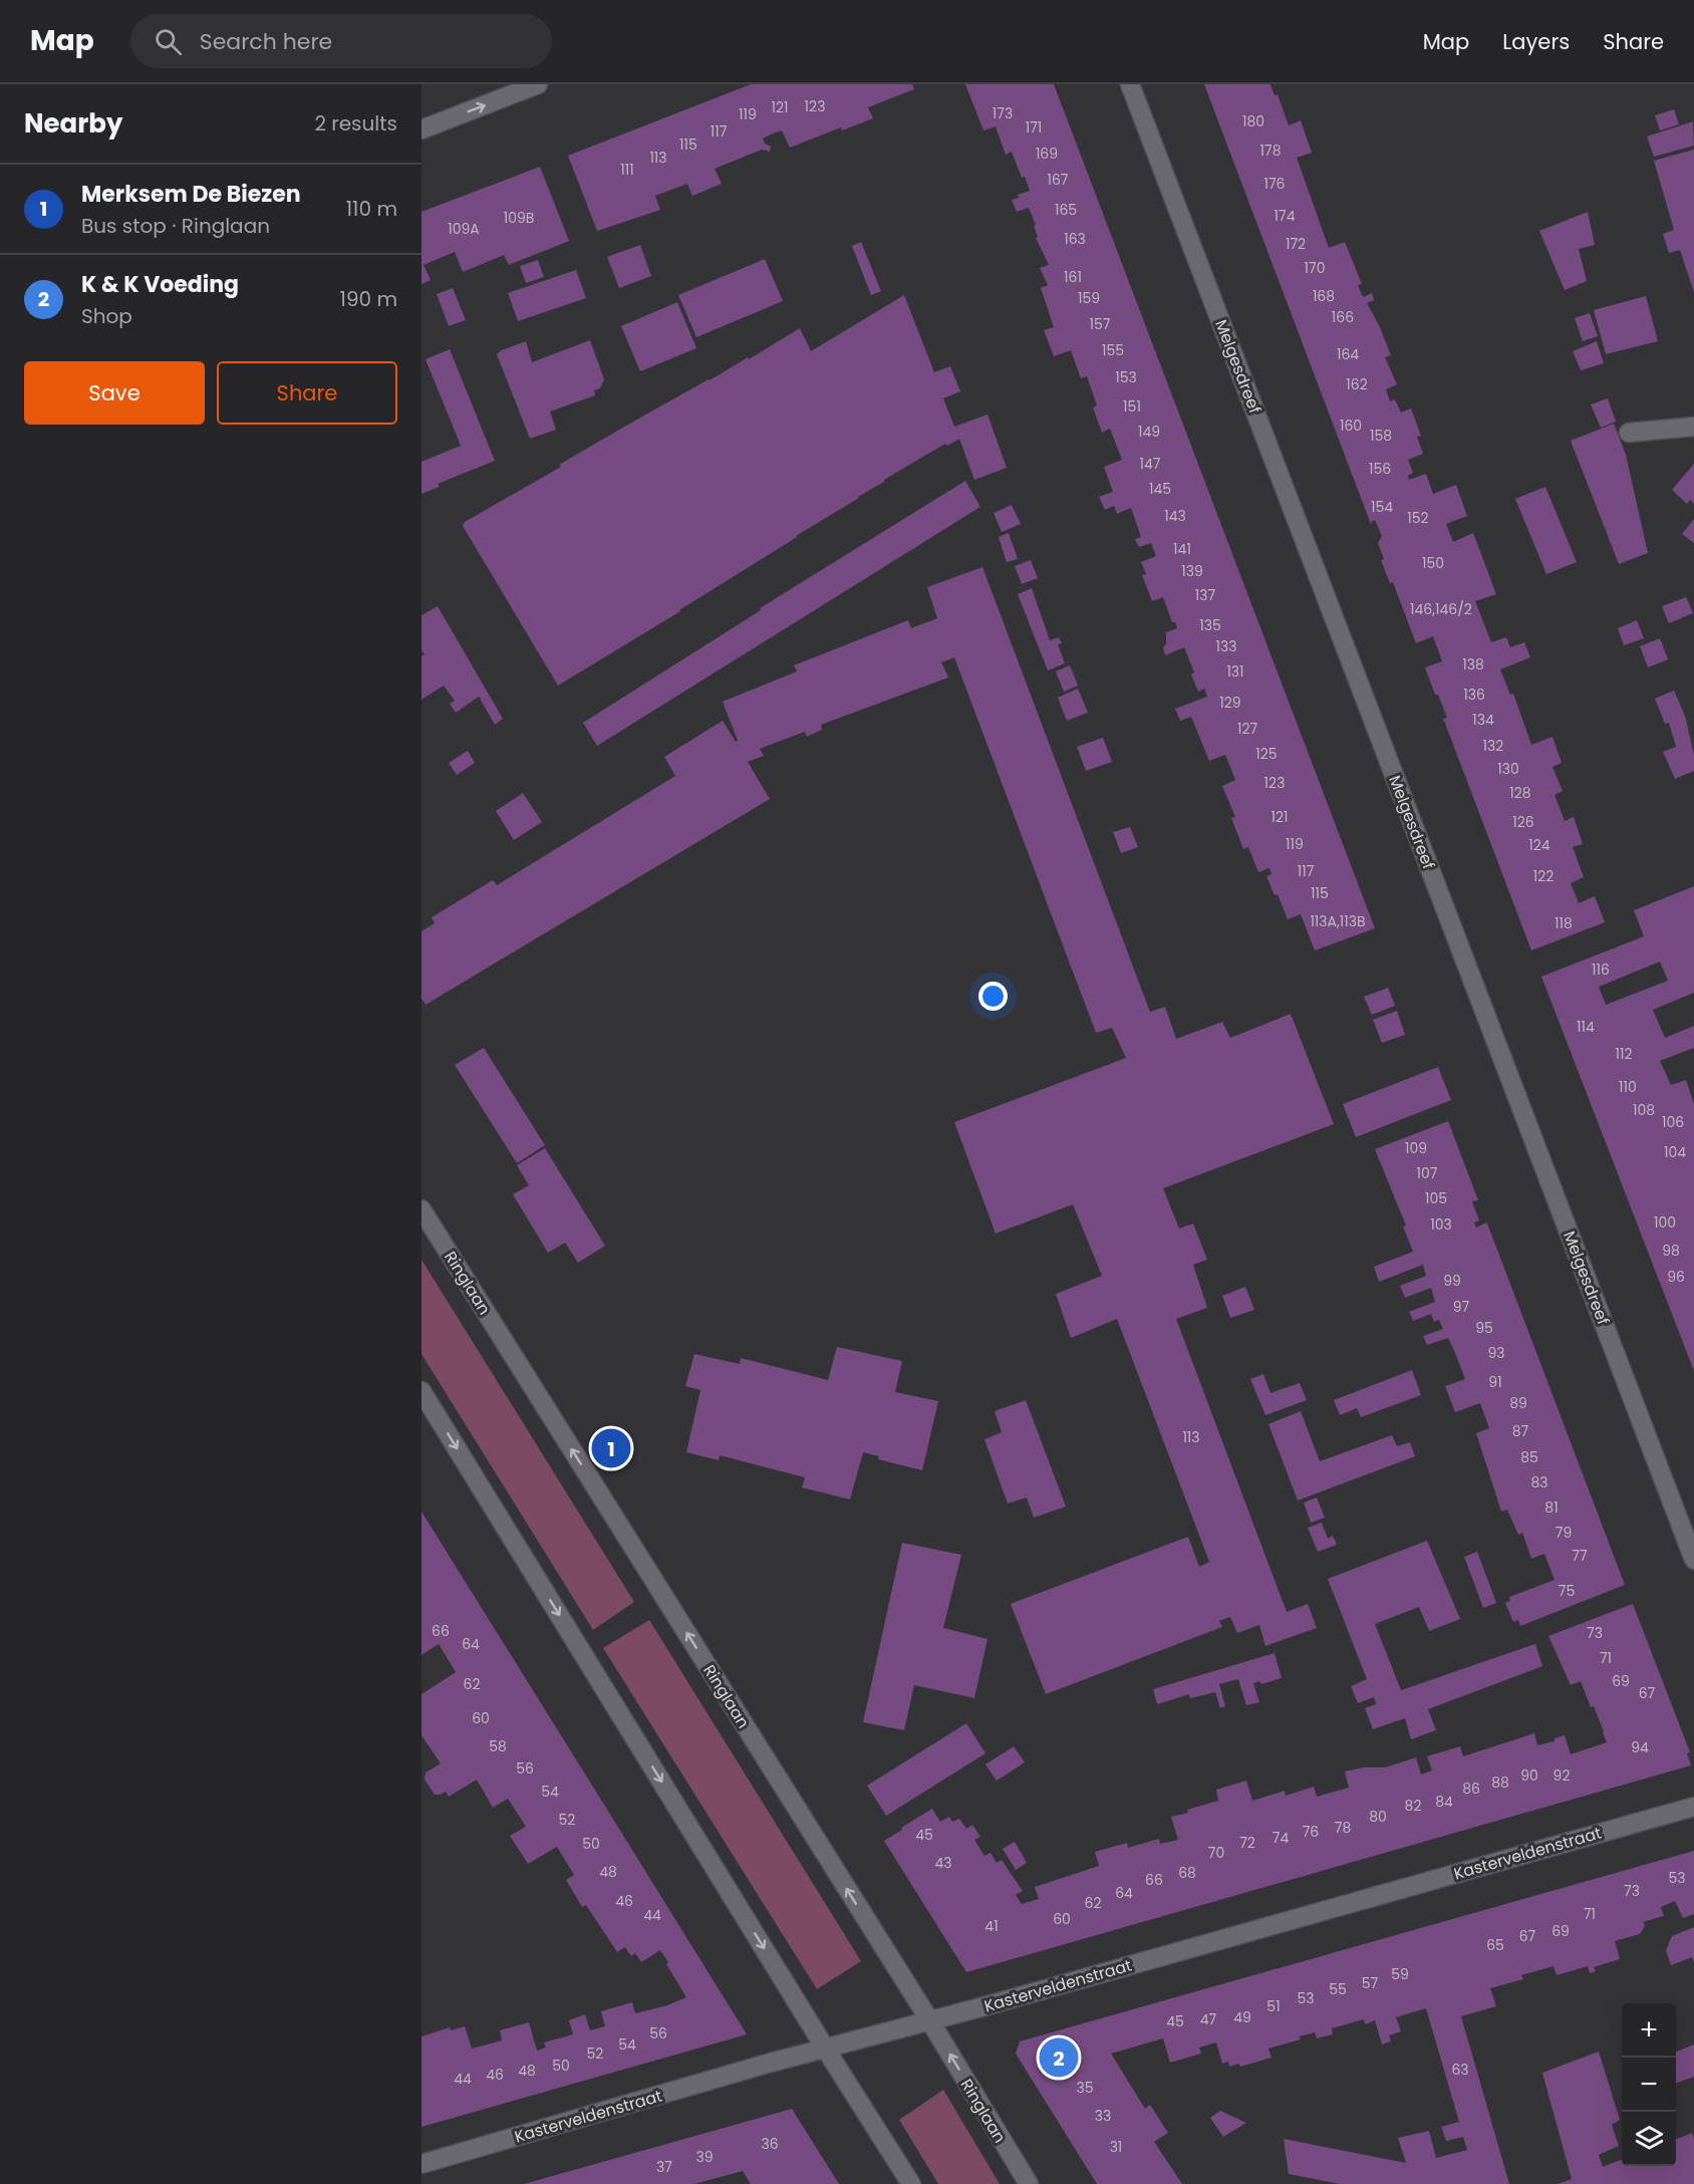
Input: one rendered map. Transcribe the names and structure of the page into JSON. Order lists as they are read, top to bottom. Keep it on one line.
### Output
{"streets":{"street":["Melgesdreef","Ringlaan","Kasterveldenstraat"]},"crossings":[["Ringlaan","Kasterveldenstraat"]],"house_numbers":["123","121","173","119","180","171","117","115","178","169","113","111","167","176","165","174","109B","109A","163","172","170","161","168","159","166","157","155","164","153","162","151","160","149","158","147","156","145","154","143","152","141","150","139","137","146,146/2","135","133","138","131","136","129","134","127","132","125","130","123","128","121","126","119","124","117","122","115","113A,113B","118","116","114","112","110","108","106","109","104","107","105","100","103","98","96","99","97","95","93","91","89","87","113","85","83","81","79","77","75","66","73","64","71","69","62","67","60","58","94","56","90","92","88","86","54","84","82","80","52","78","76","45","74","72","50","70","43","48","68","53","66","73","64","46","62","71","44","60","41","69","67","65","59","57","55","53","51","49","47","45","56","54","52","50","63","48","46","44","35","33","36","31","39","37"],"page":{"header":"Map","search":"Search here","nav":["Map","Layers","Share"],"heading":["Nearby","2 results"],"list":[{"mark":"1","name":"Merksem De Biezen","note":"Bus stop · Ringlaan","value":"110 m"},{"mark":"2","name":"K & K Voeding","note":"Shop","value":"190 m"}],"buttons":["Save","Share"],"pins":["1","2"],"map_buttons":["+","−"]}}
